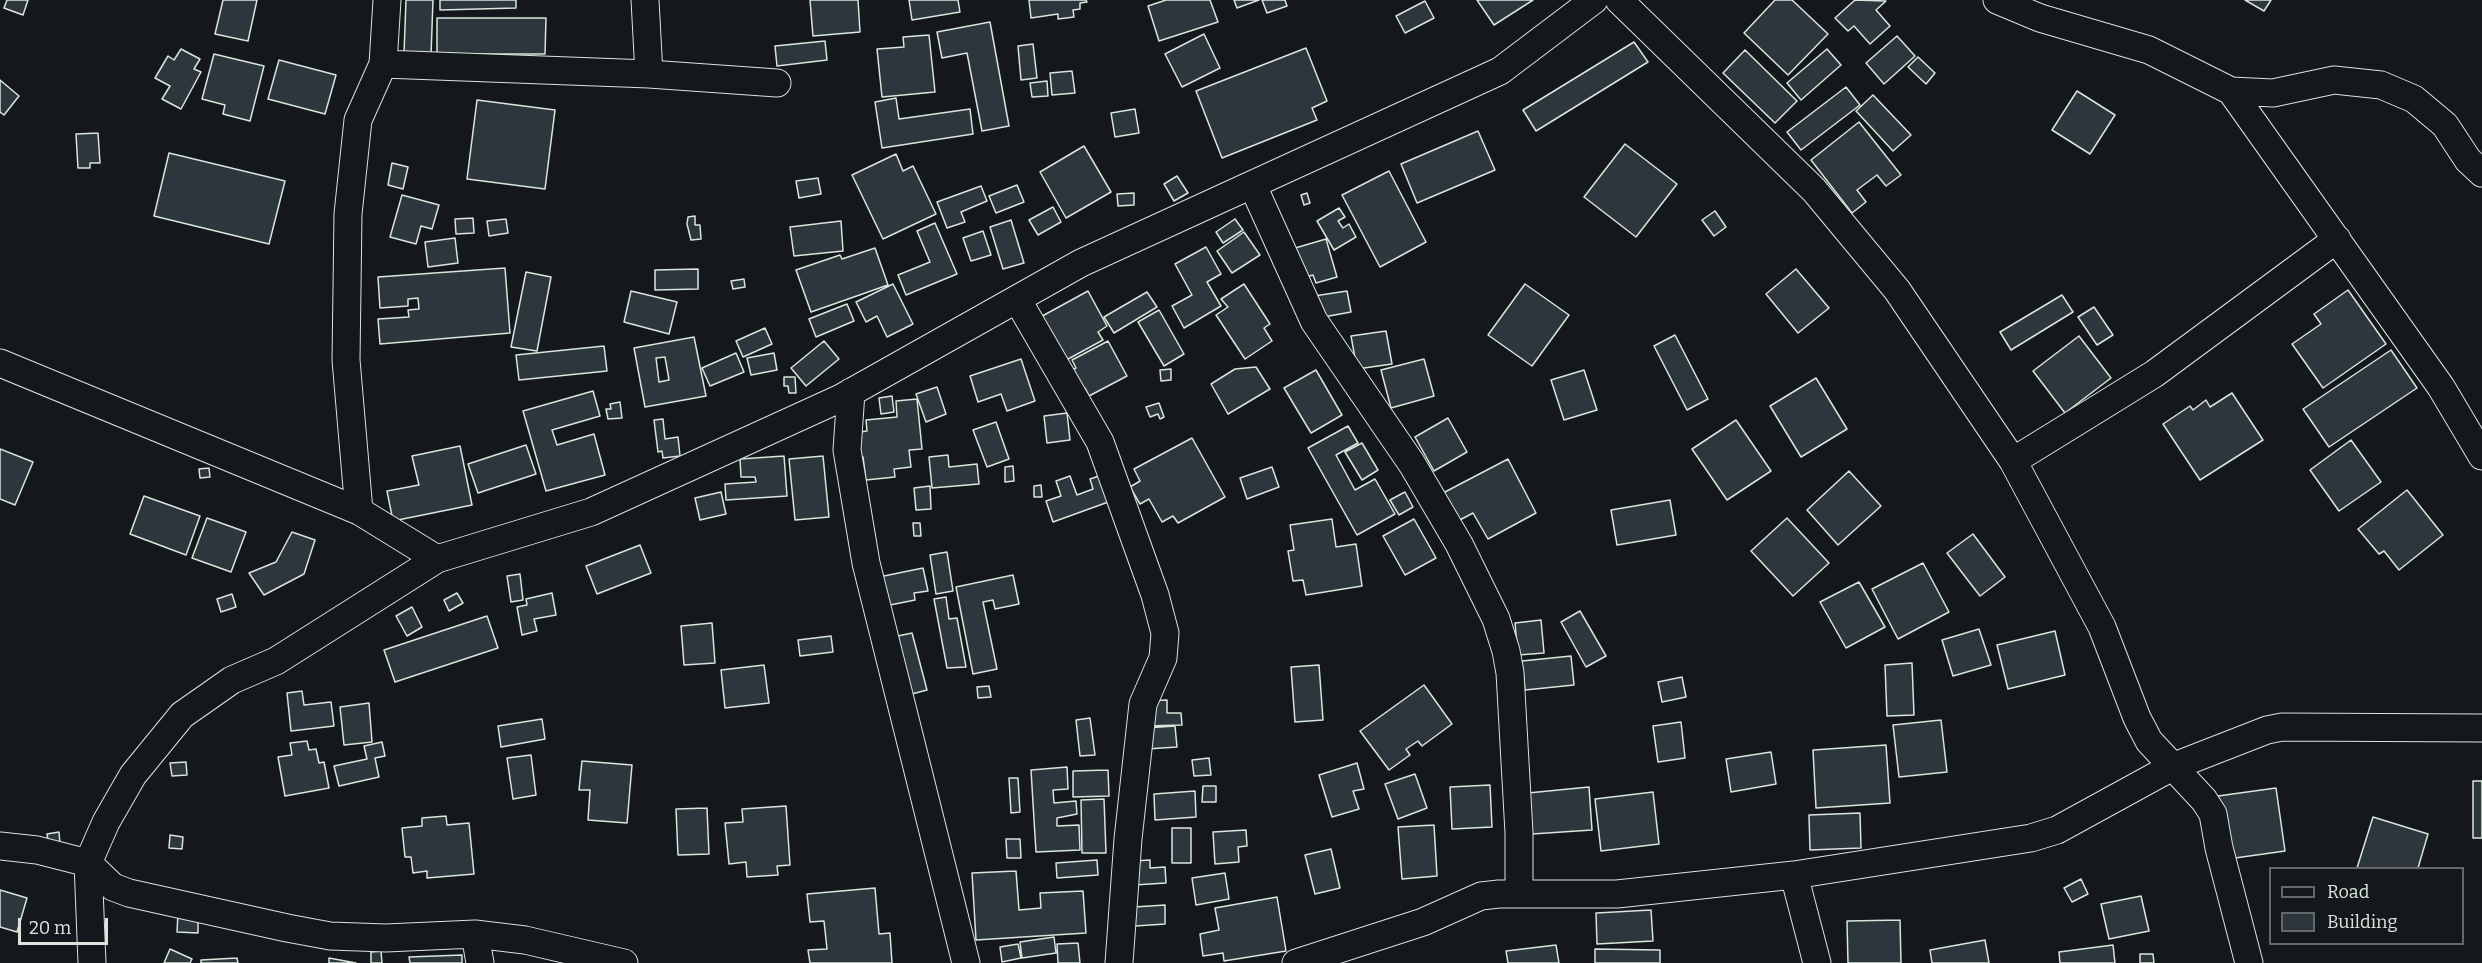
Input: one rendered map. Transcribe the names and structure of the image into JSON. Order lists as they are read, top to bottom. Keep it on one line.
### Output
{"legend":["Road","Building"],"scale_bar":"20 m"}
